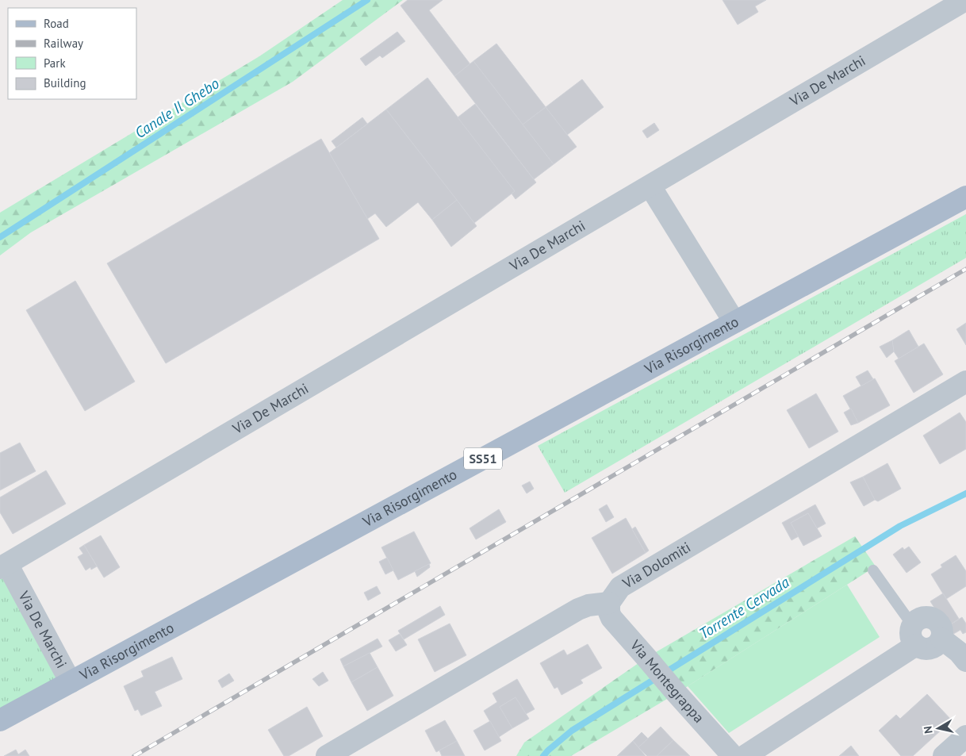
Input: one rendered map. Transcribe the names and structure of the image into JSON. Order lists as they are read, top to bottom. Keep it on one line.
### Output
{"streets":{"main road":["Via Risorgimento","SS51"],"street":["Via De Marchi","Via Dolomiti","Via Montegrappa"]},"crossings":[["Via De Marchi","Via Risorgimento"],["Via Dolomiti","Via Montegrappa"]],"water":["Canale Il Ghebo","Torrente Cervada"],"legend":["Road","Railway","Park","Building"],"north":"left"}
